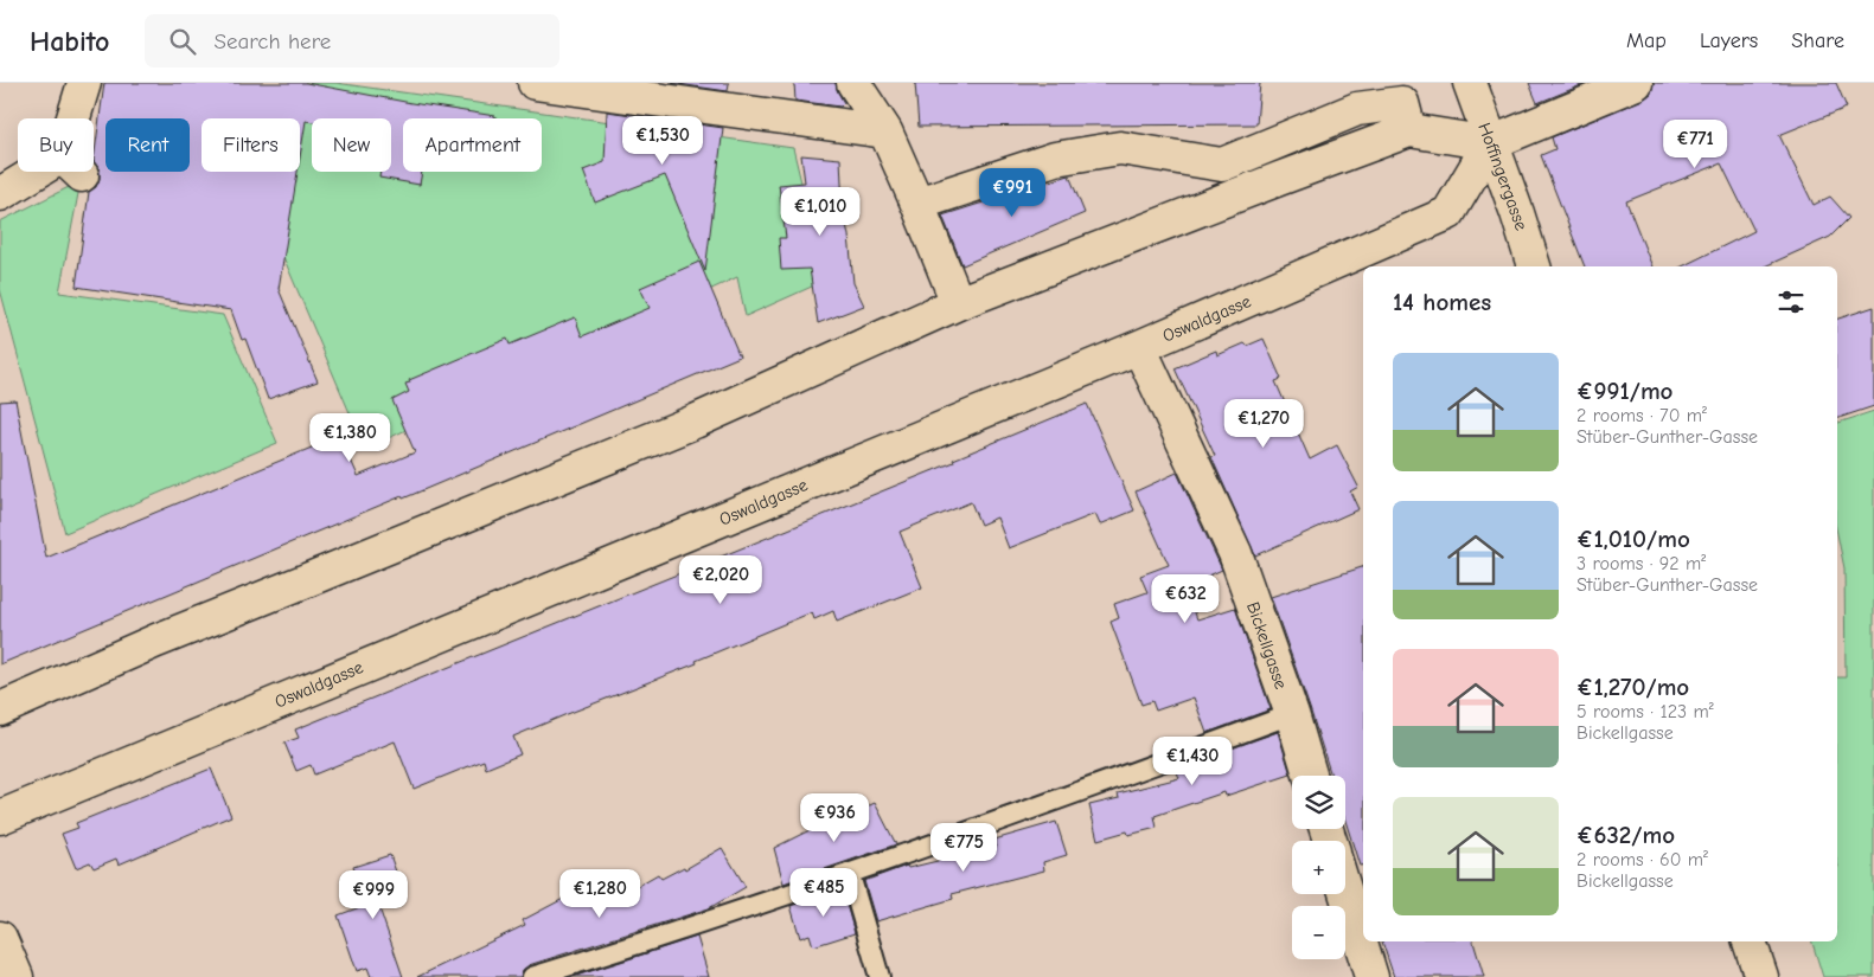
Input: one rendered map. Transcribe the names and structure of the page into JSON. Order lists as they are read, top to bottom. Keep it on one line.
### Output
{"streets":{"street":["Hoffingergasse","Oswaldgasse","Bickellgasse"]},"crossings":[["Hoffingergasse","Oswaldgasse"],["Oswaldgasse","Bickellgasse"]],"page":{"header":"Habito","search":"Search here","nav":["Map","Layers","Share"],"price":["€1,530","€771","€991","€1,010","€1,270","€1,380","€2,020","€632","€1,430","€936","€775","€485","€1,280","€999"],"chip":["Buy","Rent","Filters","New","Apartment"],"heading":"14 homes","list":[{"name":"€991/mo","note":"2 rooms · 70 m² · Stüber-Gunther-Gasse"},{"name":"€1,010/mo","note":"3 rooms · 92 m² · Stüber-Gunther-Gasse"},{"name":"€1,270/mo","note":"5 rooms · 123 m² · Bickellgasse"},{"name":"€632/mo","note":"2 rooms · 60 m² · Bickellgasse"}],"map_buttons":["+","−"]}}
